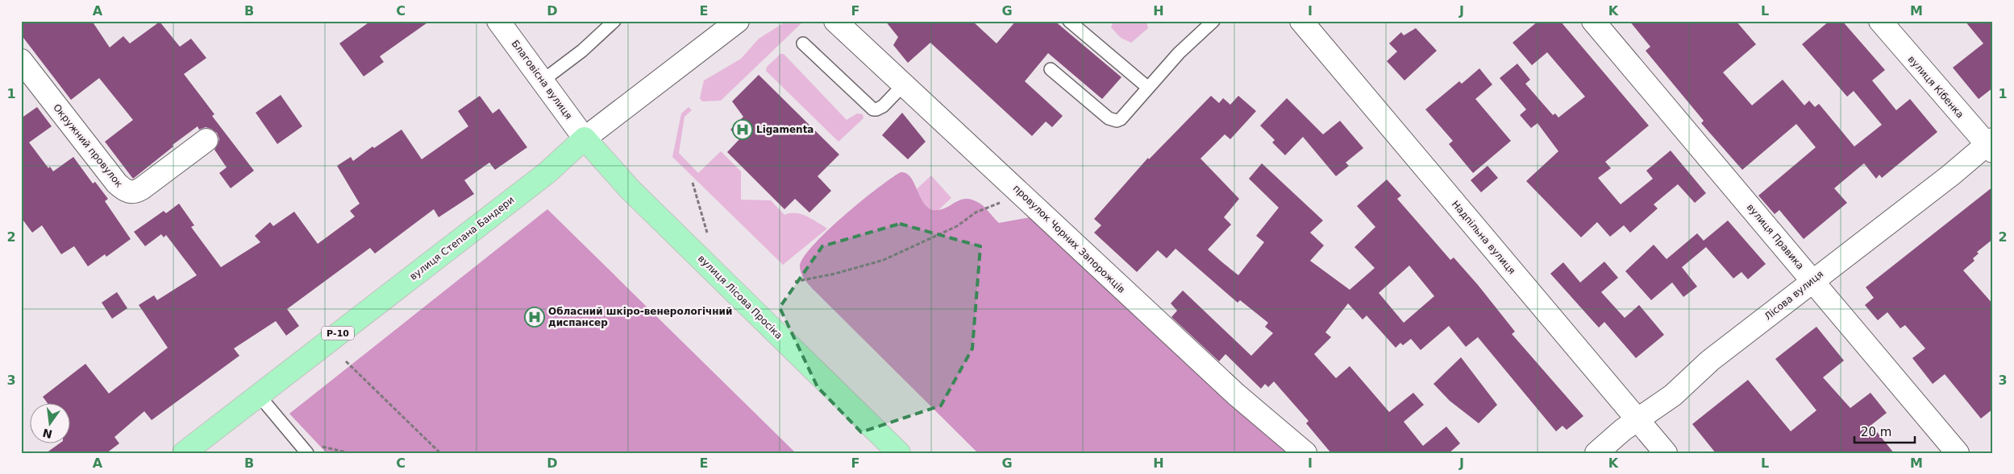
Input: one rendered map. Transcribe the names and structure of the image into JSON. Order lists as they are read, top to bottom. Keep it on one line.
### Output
{"streets":{"main road":["вулиця Степана Бандери","вулиця Лісова Просіка","Р-10"],"street":["Благовісна вулиця","вулиця Кібенка","Окружний провулок","вулиця Правика","Надпільна вулиця","провулок Чорних Запорожців","Лісова вулиця"]},"crossings":[["Благовісна вулиця","вулиця Степана Бандери"],["Благовісна вулиця","вулиця Лісова Просіка"],["вулиця Кібенка","Лісова вулиця"],["вулиця Правика","Лісова вулиця"],["Надпільна вулиця","Лісова вулиця"],["вулиця Степана Бандери","вулиця Лісова Просіка"]],"places":{"hospital":["Ligamenta","Обласний шкіро-венерологічний диспансер"]},"scale_bar":"20 m","north":"bottom","grid":{"columns":["A","B","C","D","E","F","G","H","I","J","K","L","M"],"rows":["1","2","3"]}}
